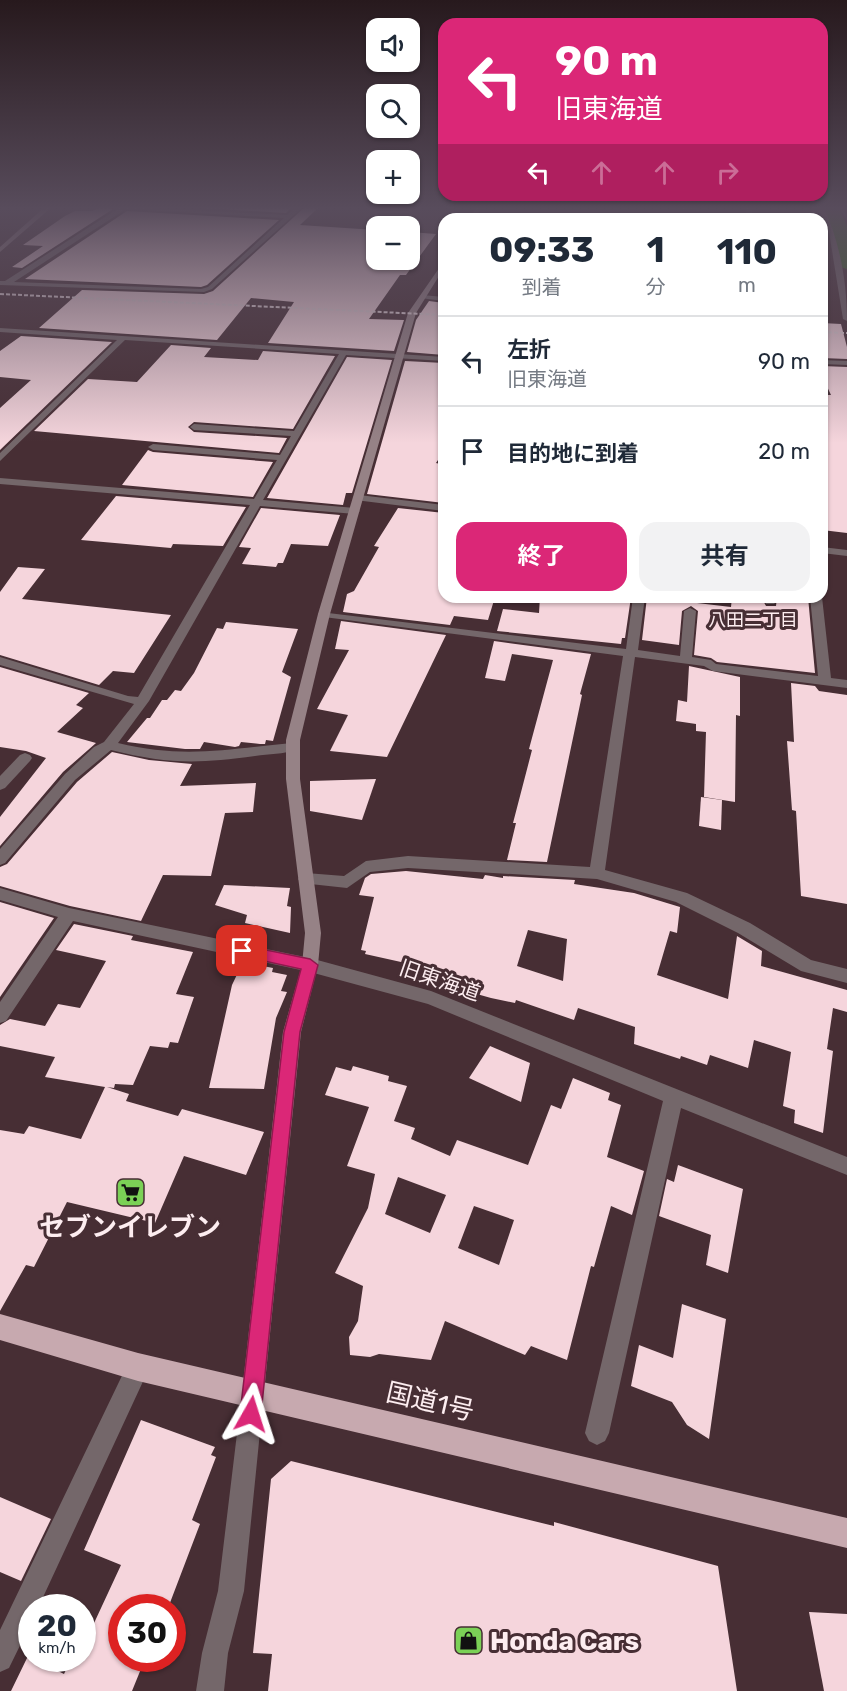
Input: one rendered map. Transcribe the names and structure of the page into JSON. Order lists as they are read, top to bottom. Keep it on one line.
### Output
{"streets":{"highway":["国道1号"],"street":["旧東海道"]},"districts":["八田二丁目"],"places":{"supermarket":["セブンイレブン"],"shop":["Honda Cars"]},"page":{"map_buttons":["+","−"],"turn":["90 m","旧東海道"],"eta":["09:33","到着","1","分","110","m"],"list":[{"name":"左折","note":"旧東海道","value":"90 m"},{"name":"目的地に到着","value":"20 m"}],"buttons":["終了","共有"],"speed":"20 km/h","limit":"30"}}
